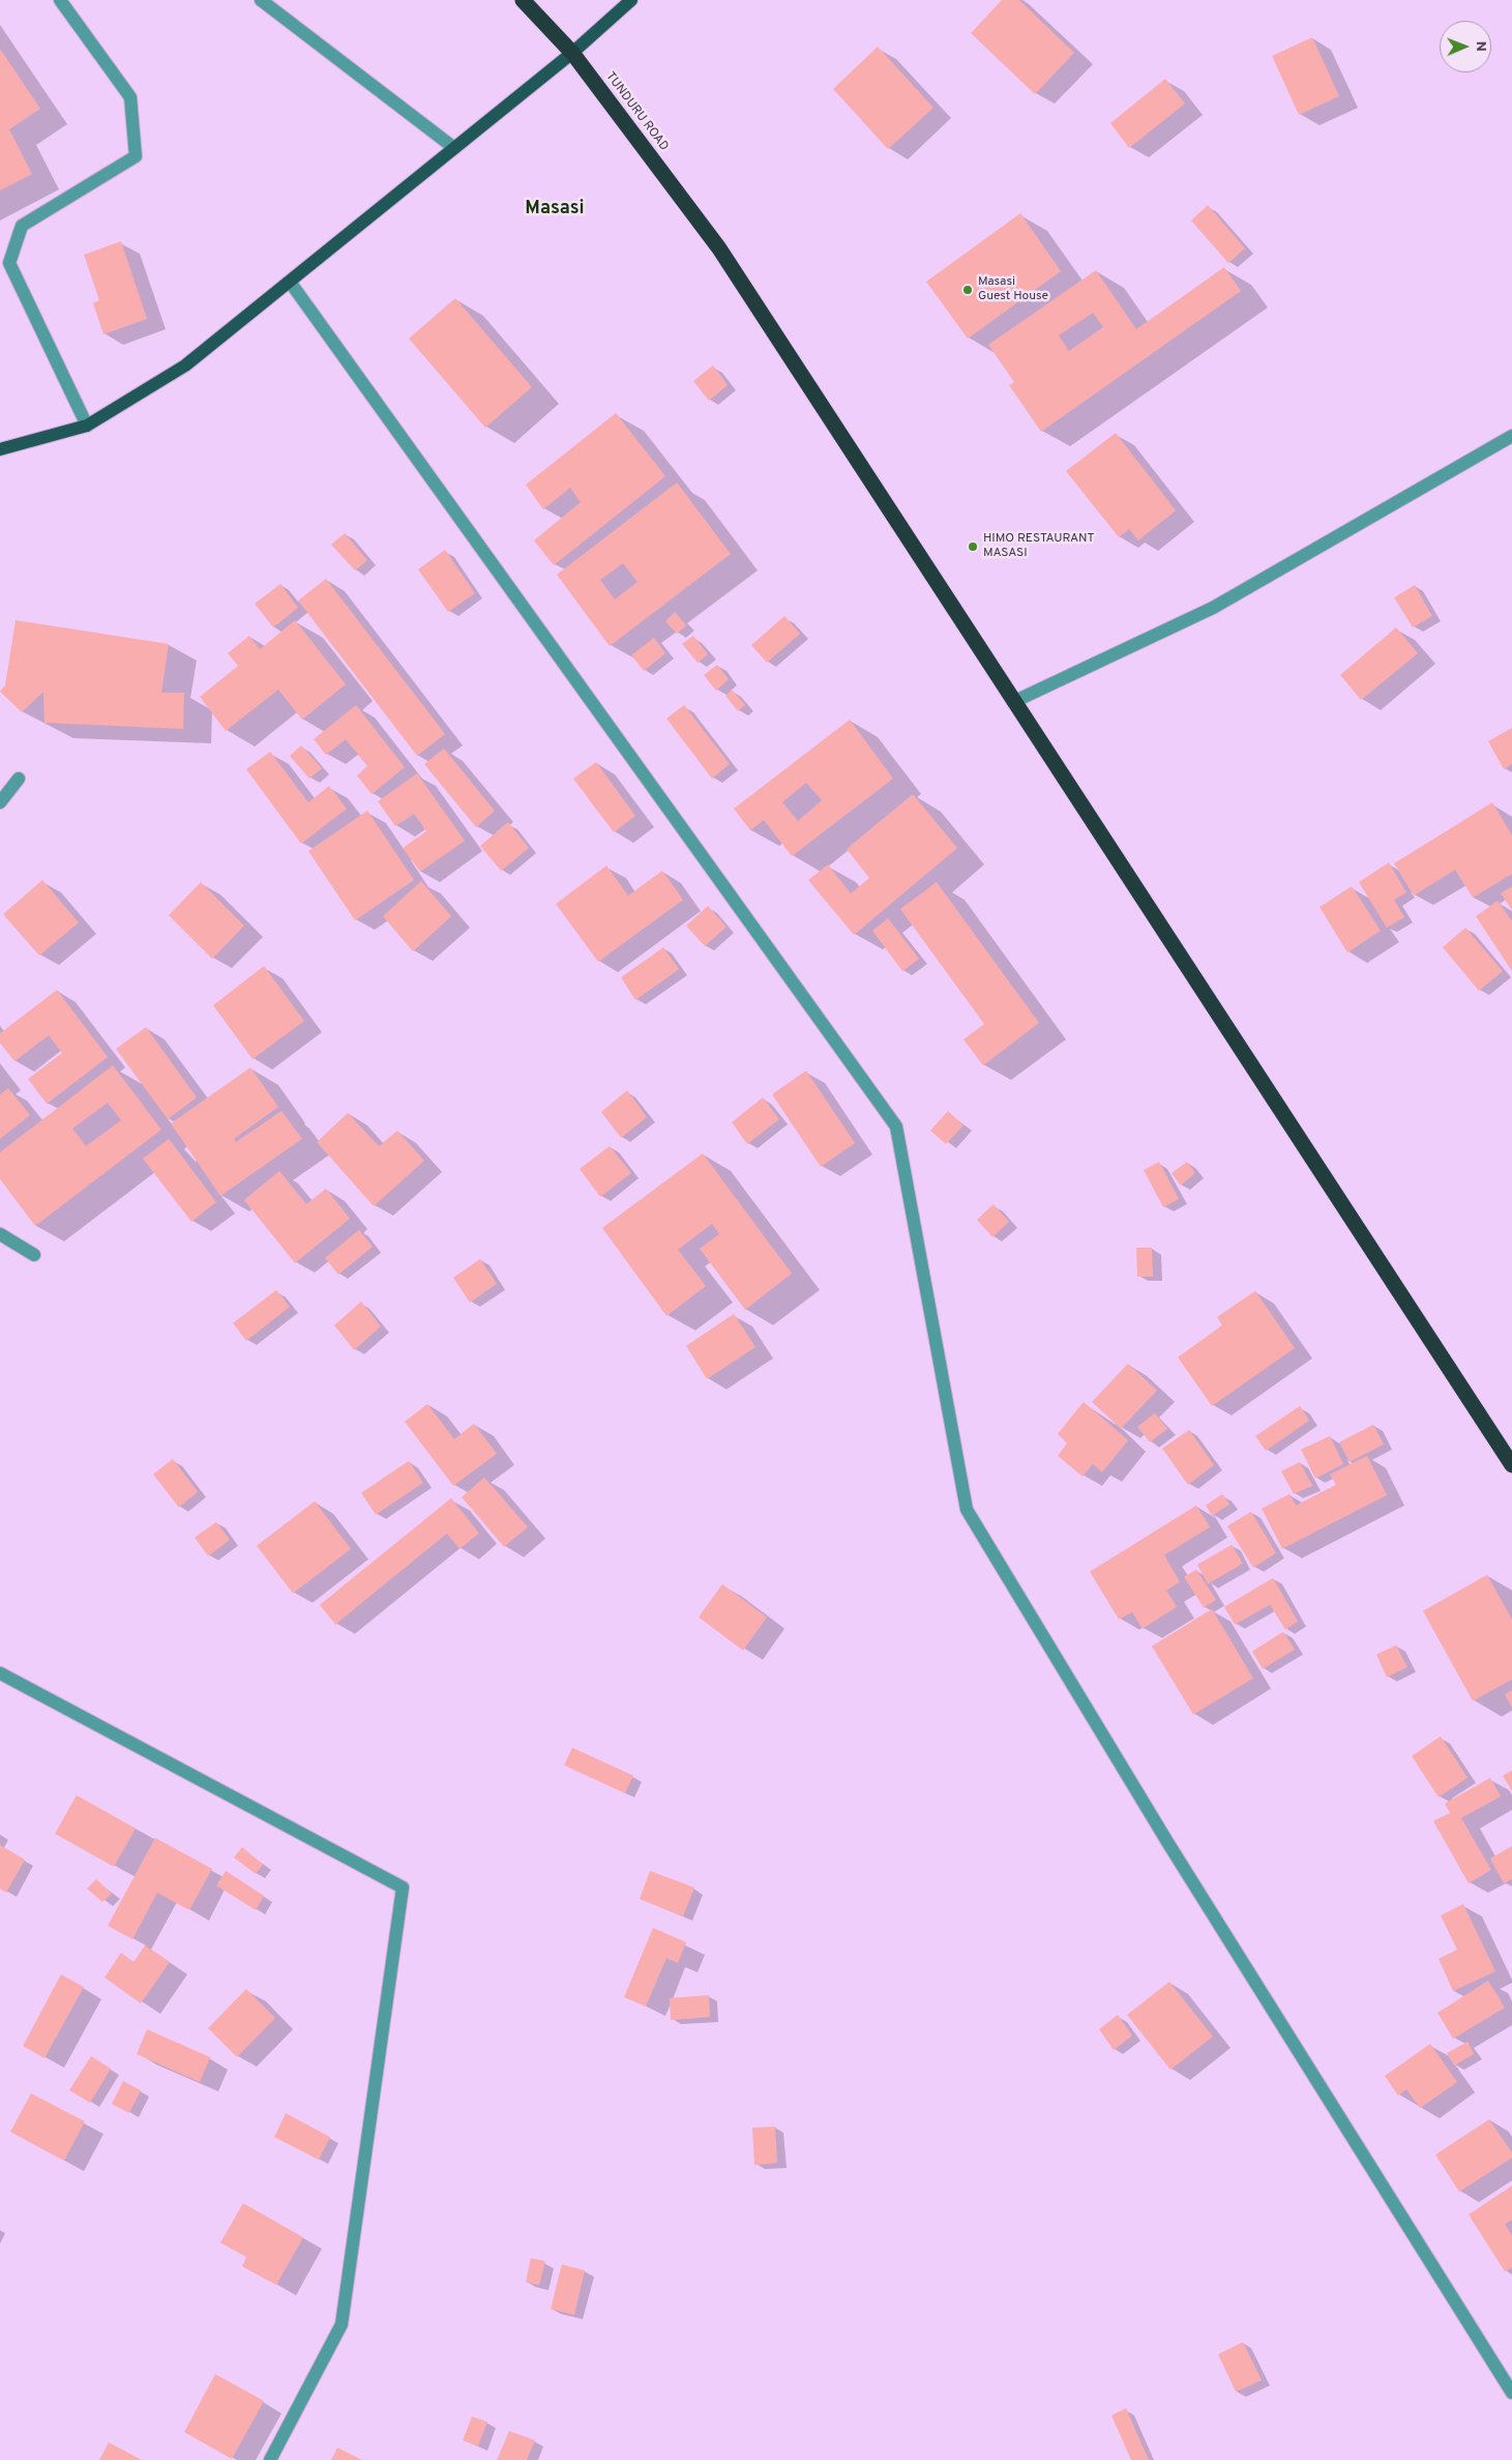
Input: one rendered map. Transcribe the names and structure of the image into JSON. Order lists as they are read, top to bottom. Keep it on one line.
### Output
{"streets":{"highway":["TUNDURU ROAD"]},"districts":["Masasi"],"places":["Masasi Guest House","HIMO RESTAURANT MASASI"],"north":"right"}
